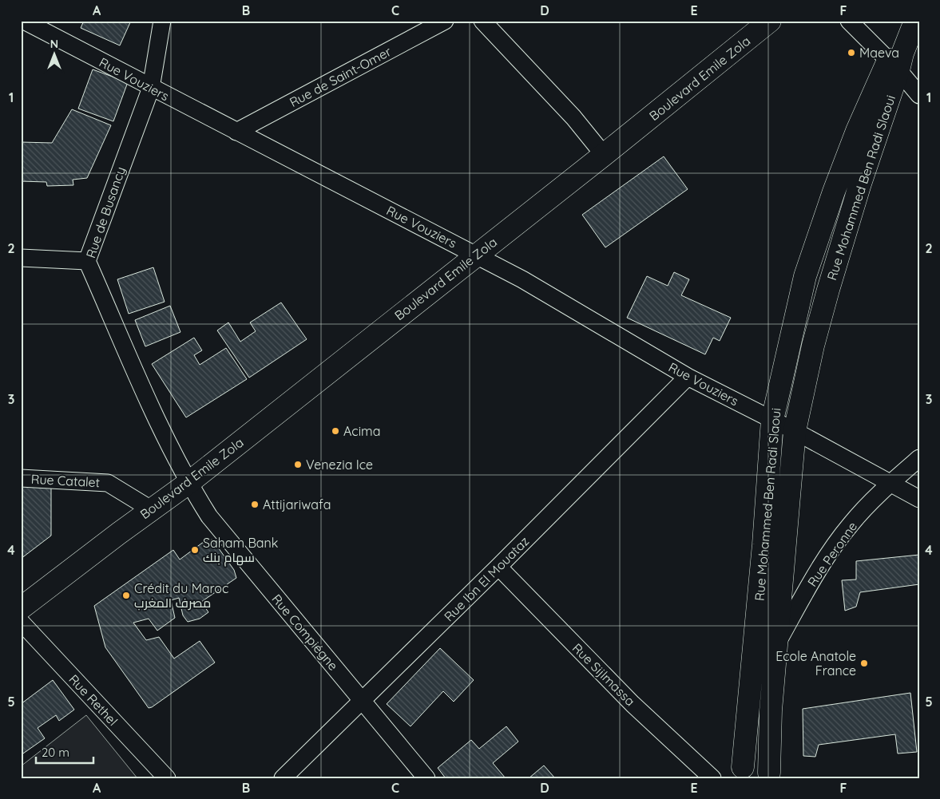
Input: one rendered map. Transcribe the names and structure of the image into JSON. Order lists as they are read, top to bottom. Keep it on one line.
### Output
{"streets":{"street":["Rue de Saint-Omer","Boulevard Emile Zola","Rue Vouziers","Rue Mohammed Ben Radi Slaoui","Rue de Busancy","Rue Catalet","Rue Peronne","Rue Ibn El Mouataz","Rue Compiégne","Rue Sijlmassa","Rue Rethel"]},"crossings":[["Rue de Saint-Omer","Rue Vouziers"],["Boulevard Emile Zola","Rue Vouziers"],["Boulevard Emile Zola","Rue de Busancy"],["Boulevard Emile Zola","Rue Catalet"],["Boulevard Emile Zola","Rue Compiégne"],["Rue Vouziers","Rue Mohammed Ben Radi Slaoui"],["Rue Vouziers","Rue de Busancy"],["Rue Vouziers","Rue Peronne"],["Rue Vouziers","Rue Ibn El Mouataz"],["Rue Mohammed Ben Radi Slaoui","Rue Peronne"],["Rue de Busancy","Rue Compiégne"],["Rue Ibn El Mouataz","Rue Compiégne"],["Rue Ibn El Mouataz","Rue Sijlmassa"]],"places":["Maeva","Acima","Venezia Ice","Attijariwafa","Saham Bank سهام بنك","Crédit du Maroc مصرف المغرب","Ecole Anatole France"],"scale_bar":"20 m","north":"top","grid":{"columns":["A","B","C","D","E","F"],"rows":["1","2","3","4","5"]}}
